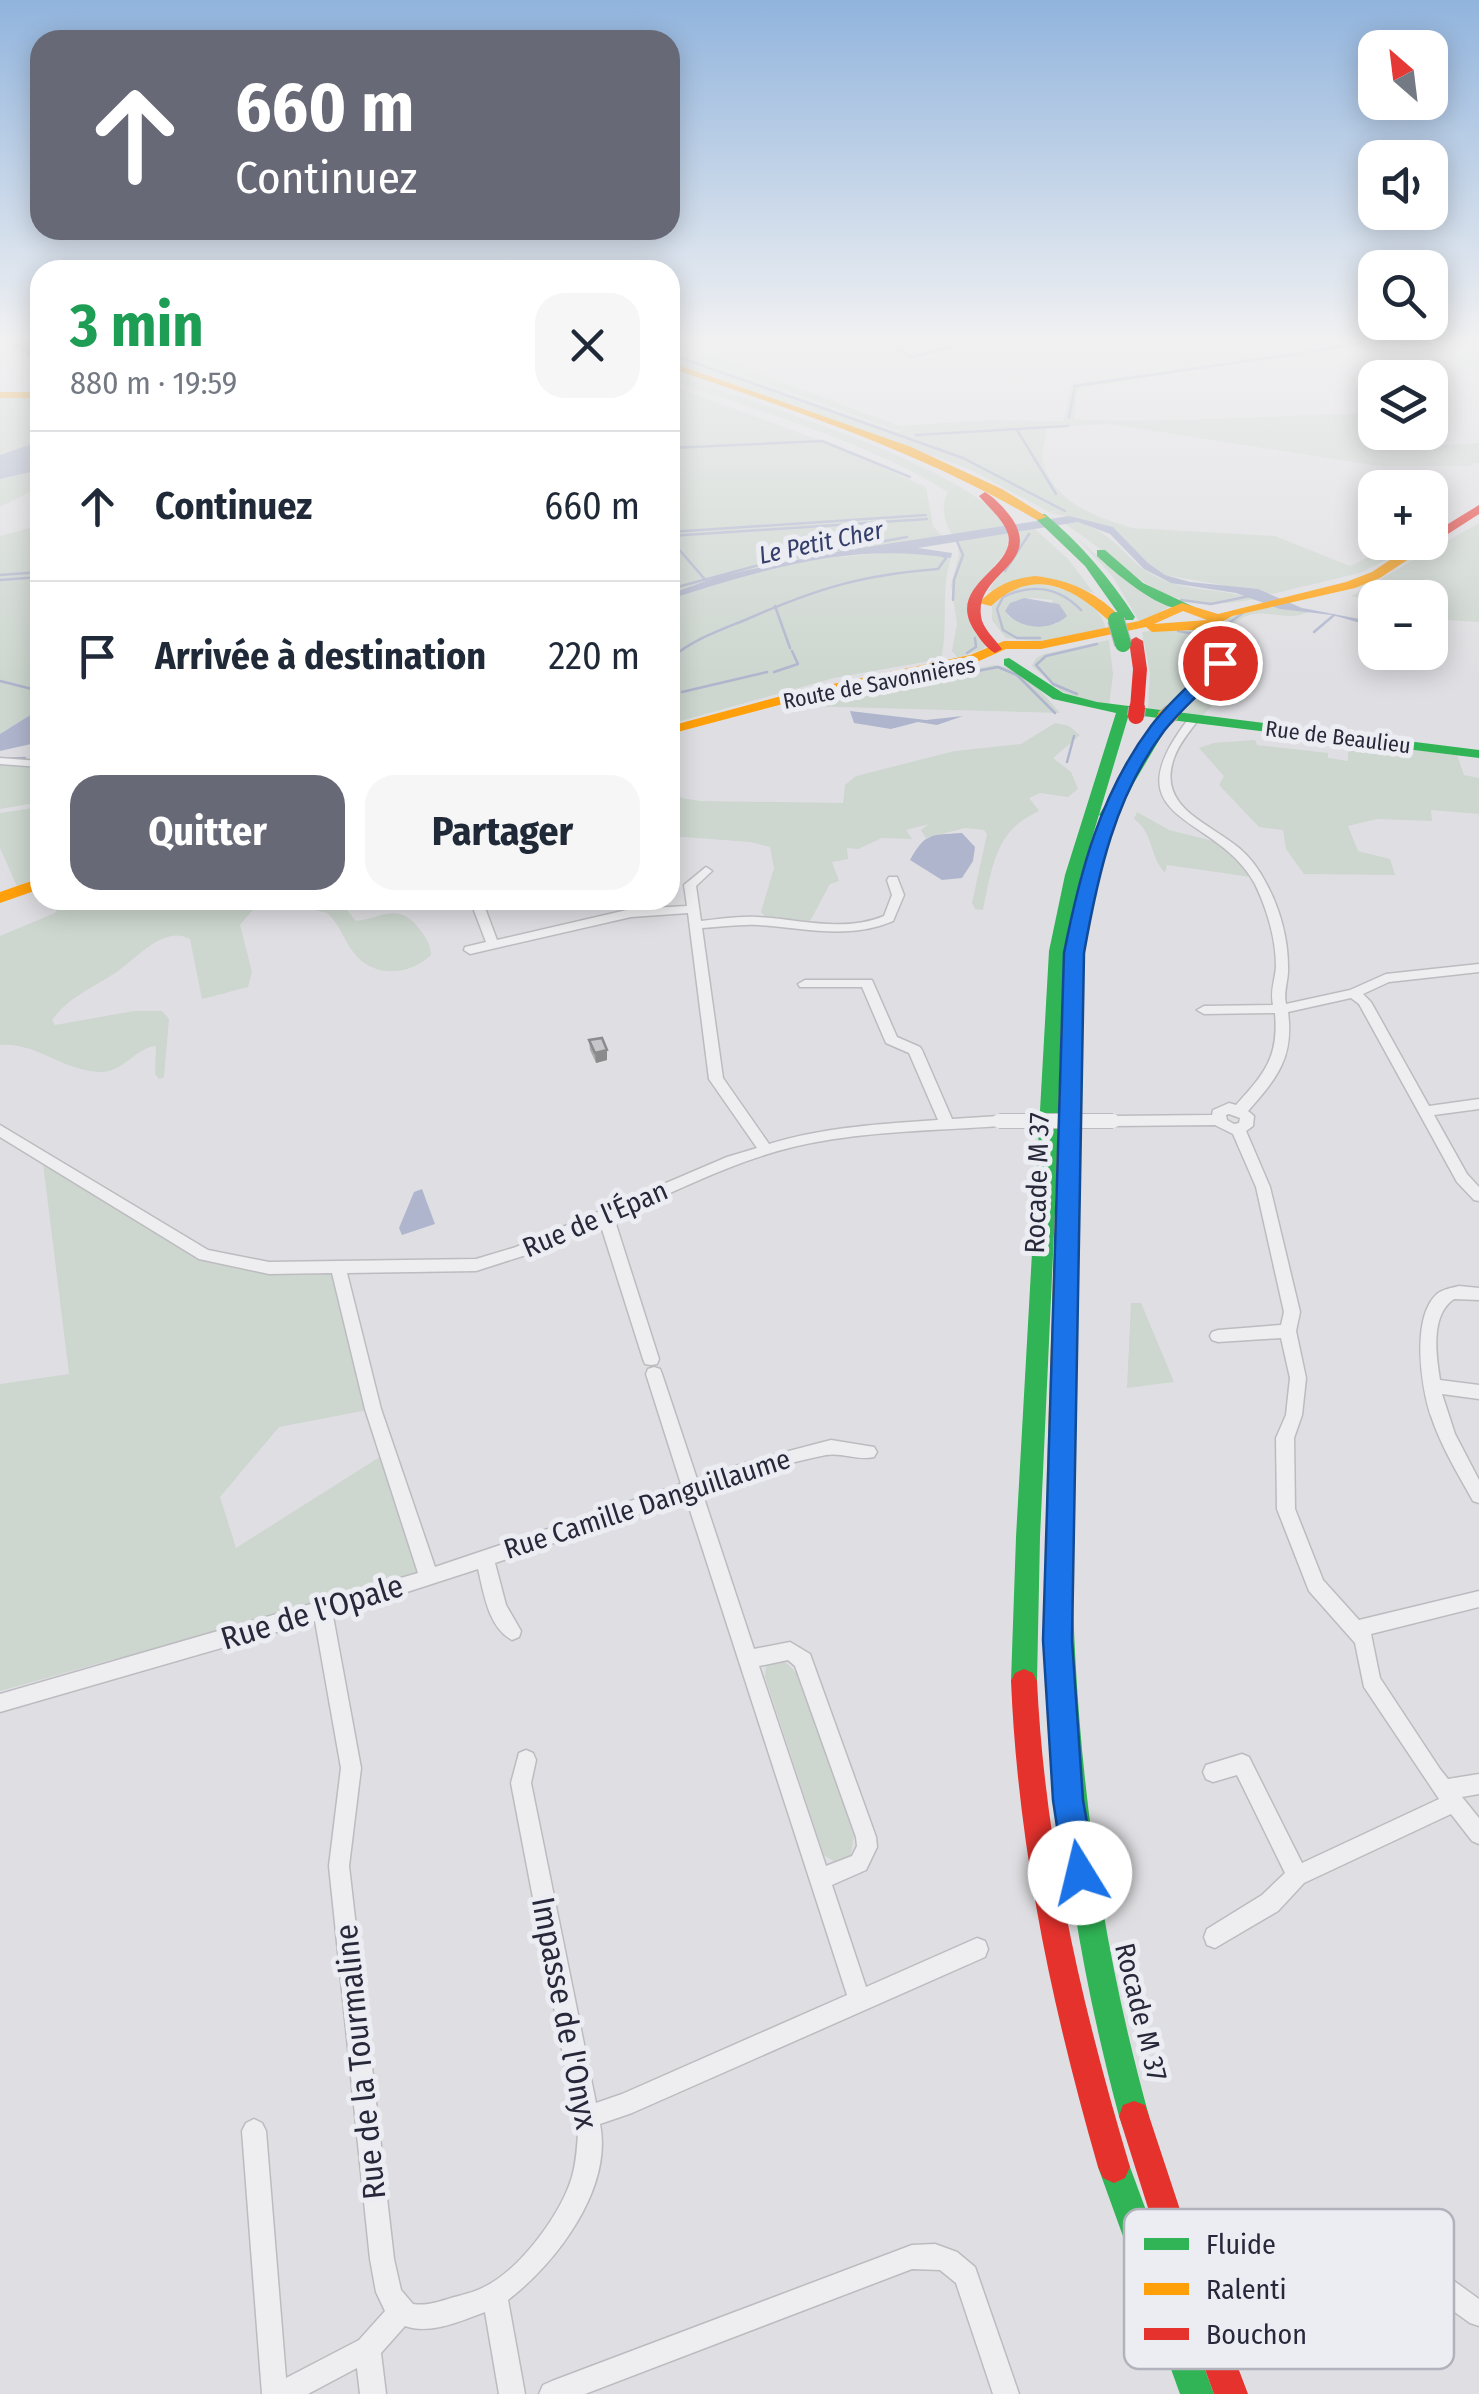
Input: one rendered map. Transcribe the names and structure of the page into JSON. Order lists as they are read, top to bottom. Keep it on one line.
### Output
{"streets":{"main road":["Route de Savonnières","Rue de Beaulieu","Rocade M 37"],"street":["Rue de l'Épan","Rue Camille Danguillaume","Rue de l'Opale","Impasse de l'Onyx","Rue de la Tourmaline"]},"crossings":[["Route de Savonnières","Rue de Beaulieu"],["Rue de l'Épan","Rue de l'Opale"],["Rue Camille Danguillaume","Rue de l'Opale"],["Rue de l'Opale","Rue de la Tourmaline"]],"water":["Le Petit Cher"],"legend":["Fluide","Ralenti","Bouchon"],"north":"top left","page":{"map_buttons":["+","−"],"turn":["660 m","Continuez"],"heading":["3 min","880 m · 19:59"],"list":[{"name":"Continuez","value":"660 m"},{"name":"Arrivée à destination","value":"220 m"}],"buttons":["Quitter","Partager"]}}
